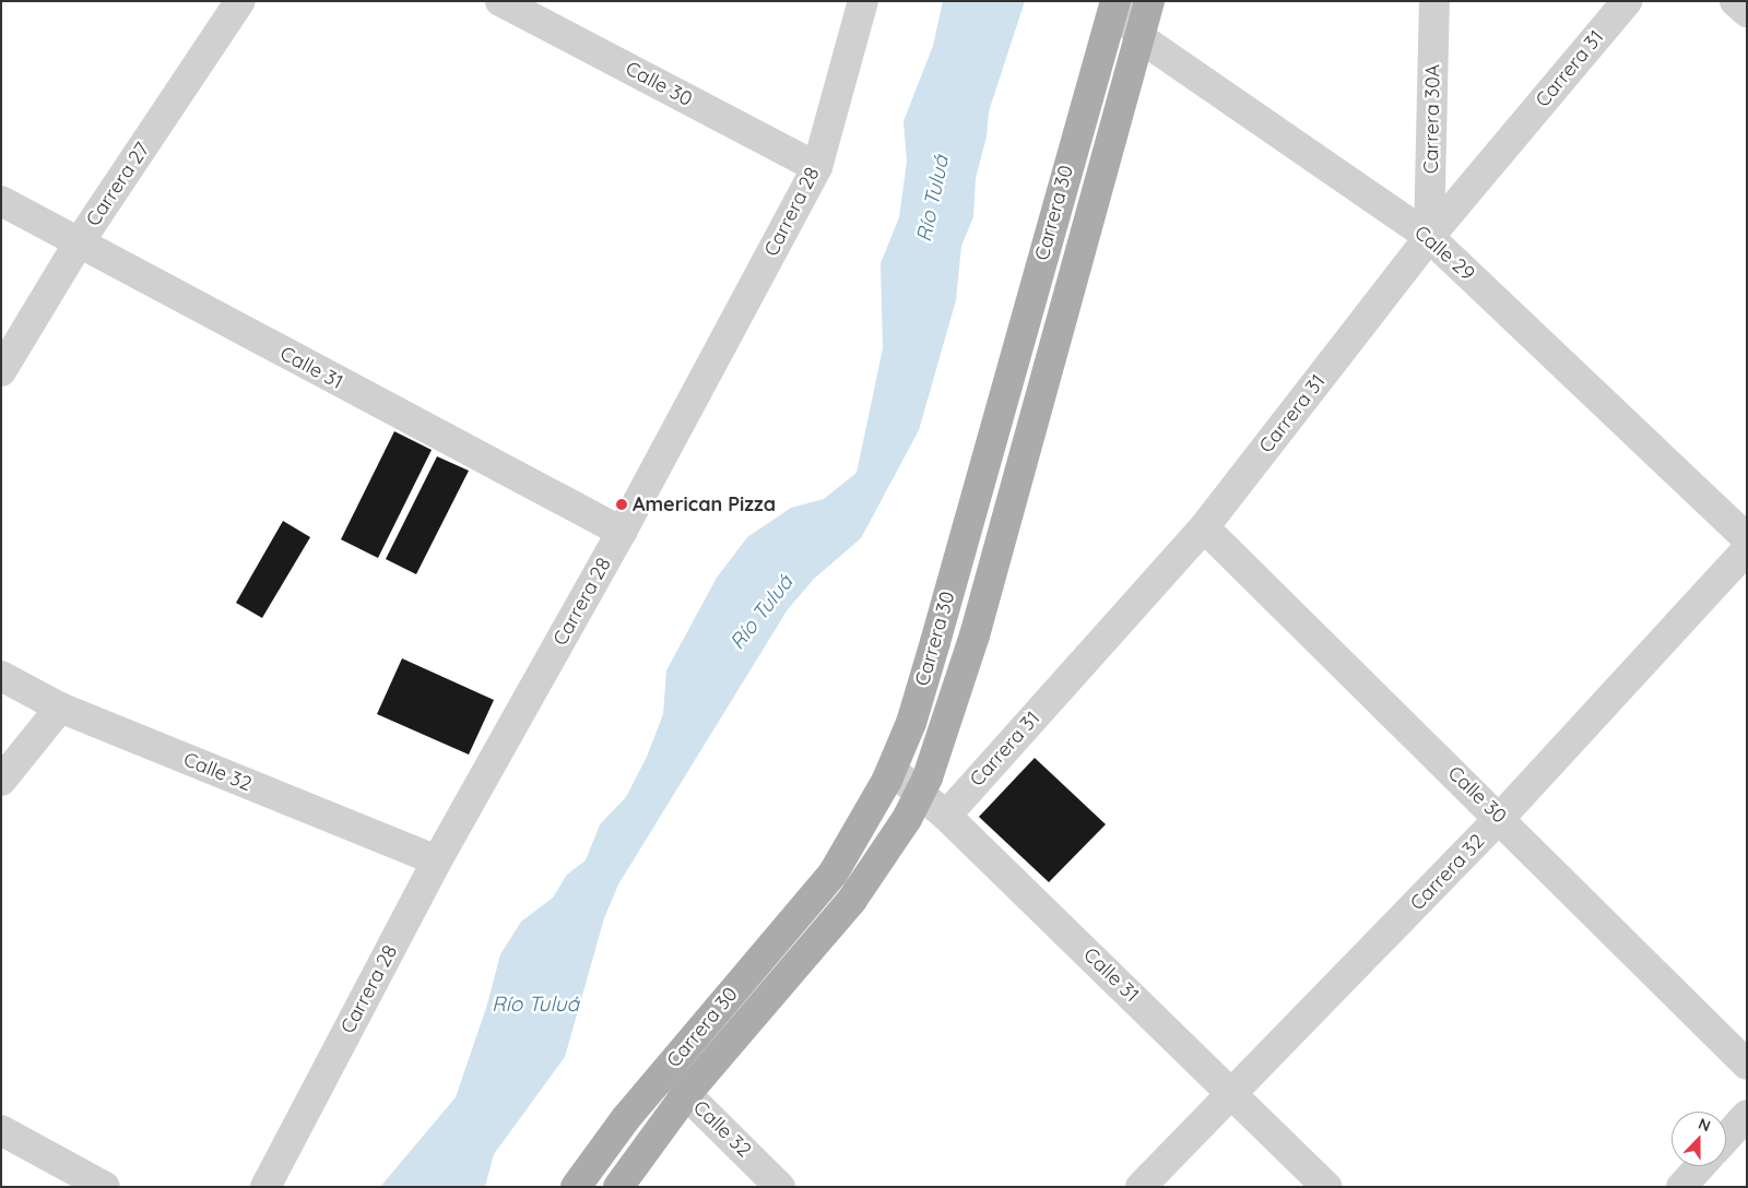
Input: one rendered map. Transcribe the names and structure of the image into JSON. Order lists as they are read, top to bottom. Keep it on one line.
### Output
{"streets":{"main road":["Carrera 30"],"street":["Carrera 31","Calle 30","Carrera 30A","Carrera 27","Carrera 28","Calle 29","Calle 31","Calle 32","Carrera 32"]},"crossings":[["Carrera 31","Calle 30"],["Carrera 31","Carrera 30A"],["Carrera 31","Calle 29"],["Carrera 31","Calle 31"],["Calle 30","Carrera 28"],["Calle 30","Carrera 32"],["Carrera 30A","Calle 29"],["Carrera 27","Calle 31"],["Carrera 28","Calle 31"],["Carrera 28","Calle 32"],["Carrera 30","Calle 29"],["Carrera 30","Calle 31"],["Carrera 30","Calle 32"],["Calle 31","Carrera 32"]],"water":["Río Tuluá"],"places":["American Pizza"],"north":"top"}
